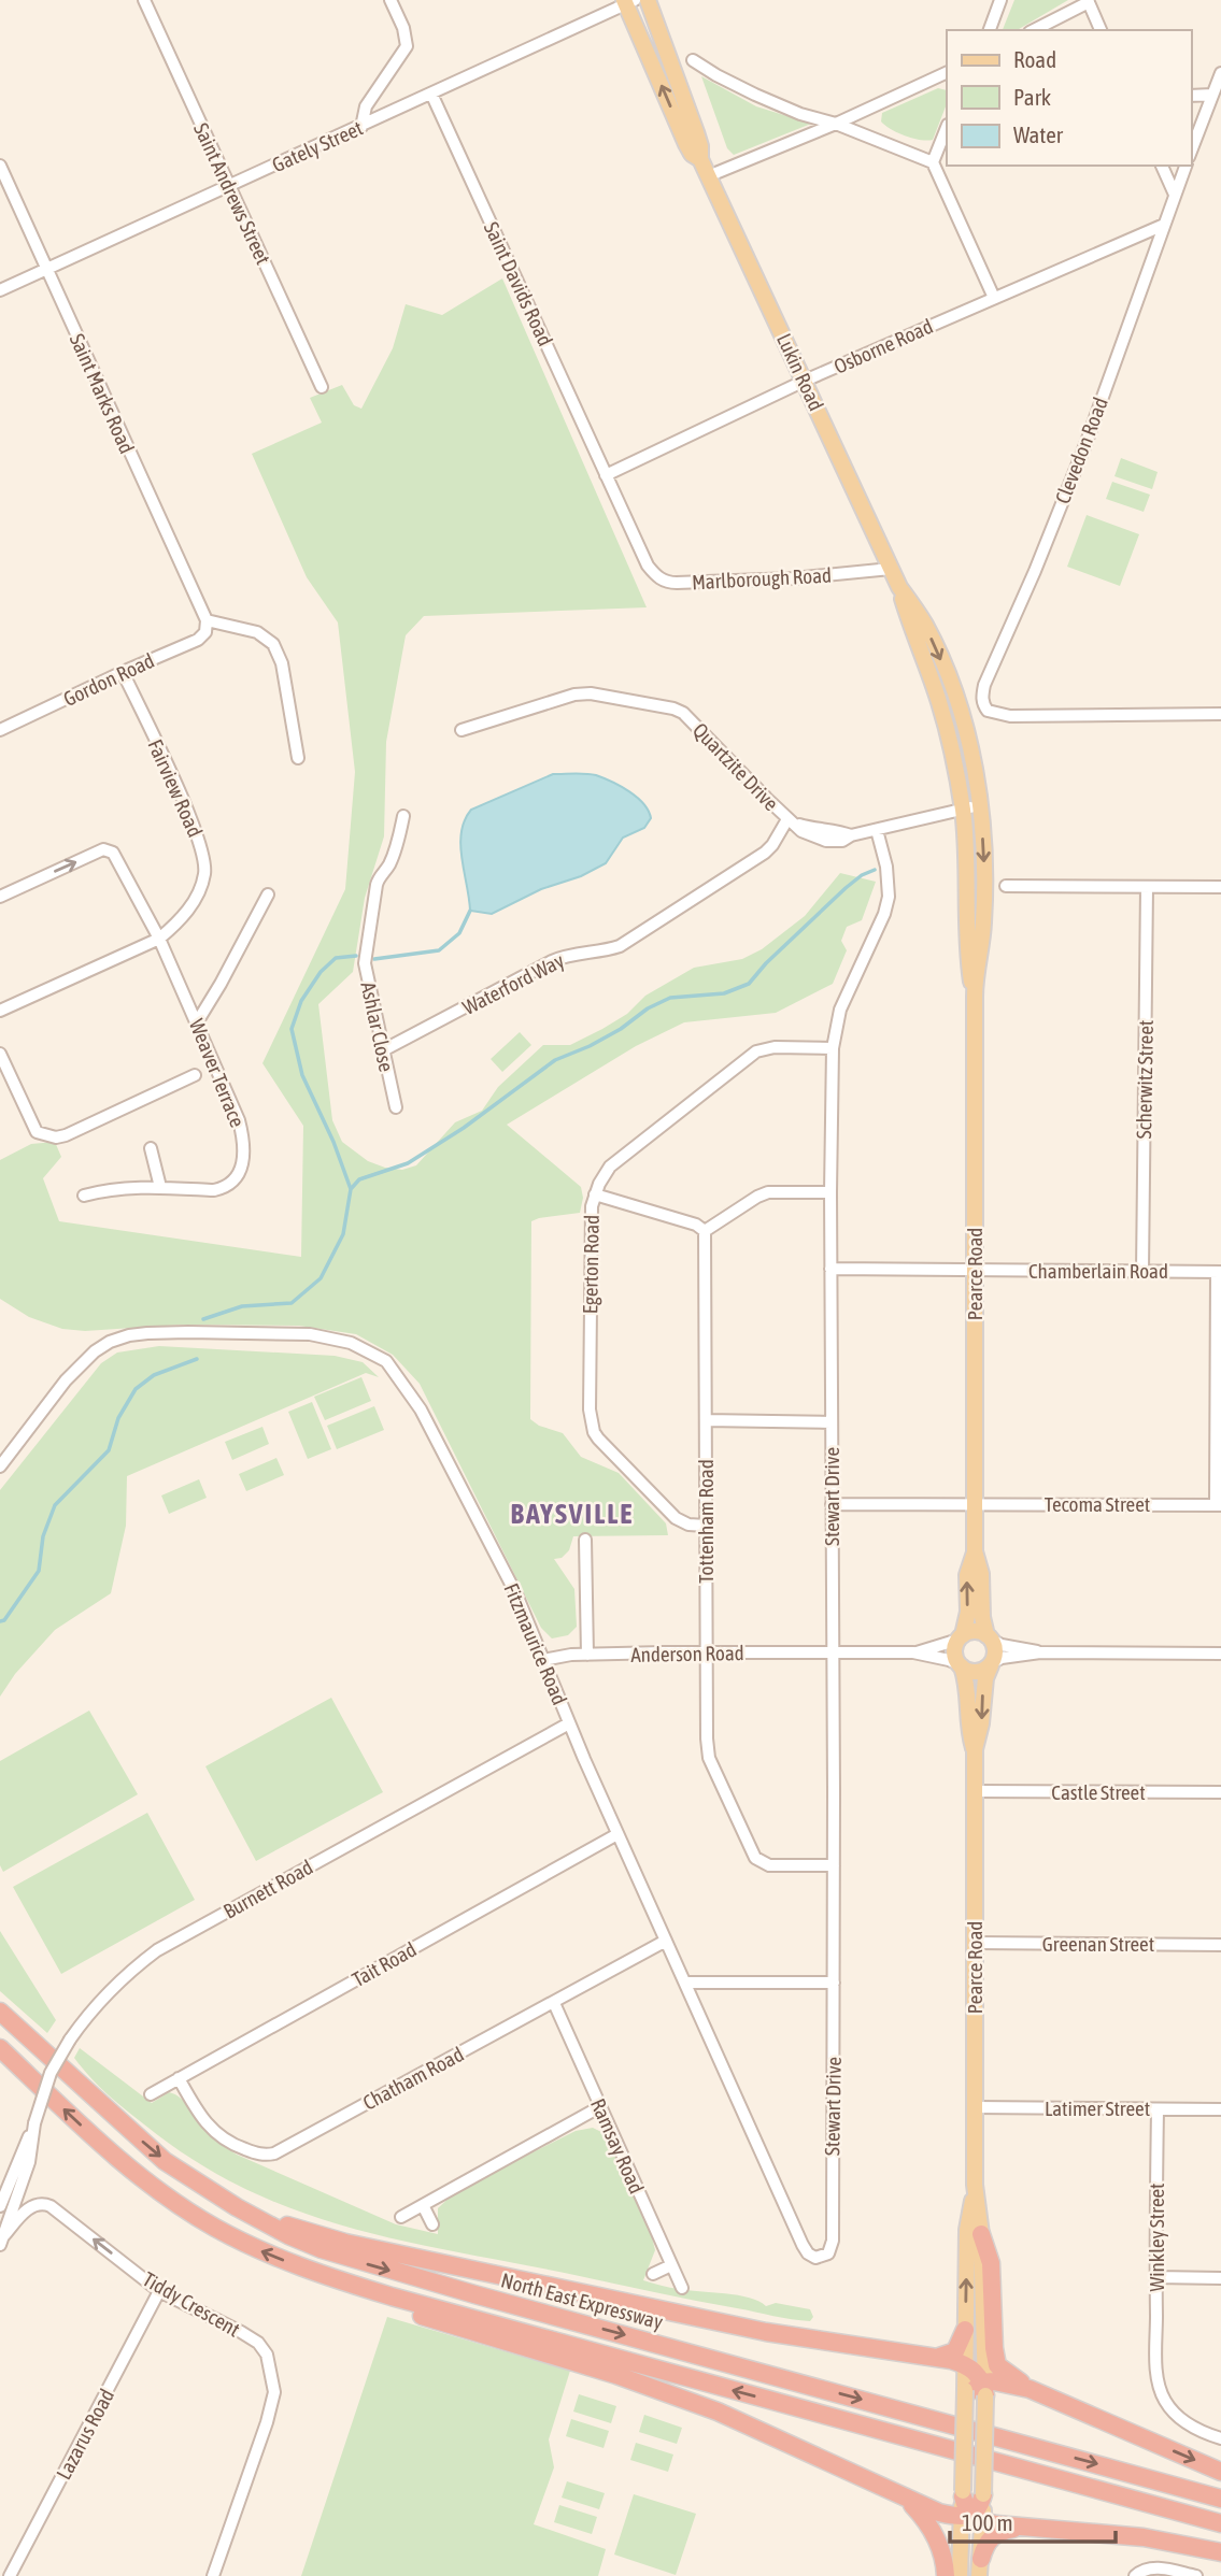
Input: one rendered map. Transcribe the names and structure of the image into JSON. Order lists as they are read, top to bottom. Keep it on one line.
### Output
{"streets":{"highway":["North East Expressway"],"main road":["Lukin Road","Pearce Road"],"street":["Gately Street","Saint Andrews Street","Saint Davids Road","Osborne Road","Saint Marks Road","Clevedon Road","Marlborough Road","Gordon Road","Quartzite Drive","Fairview Road","Waterford Way","Ashlar Close","Weaver Terrace","Scherwitz Street","Egerton Road","Chamberlain Road","Stewart Drive","Tecoma Street","Tottenham Road","Fitzmaurice Road","Anderson Road","Castle Street","Burnett Road","Greenan Street","Tait Road","Chatham Road","Latimer Street","Ramsay Road","Winkley Street","Tiddy Crescent","Lazarus Road"]},"crossings":[["Gately Street","Saint Andrews Street"],["Gately Street","Saint Davids Road"],["Gately Street","Lukin Road"],["Gately Street","Saint Marks Road"],["Saint Davids Road","Osborne Road"],["Saint Davids Road","Marlborough Road"],["Osborne Road","Lukin Road"],["Osborne Road","Clevedon Road"],["Osborne Road","Marlborough Road"],["Lukin Road","Marlborough Road"],["Lukin Road","Pearce Road"],["Saint Marks Road","Gordon Road"],["Gordon Road","Fairview Road"],["Quartzite Drive","Waterford Way"],["Quartzite Drive","Pearce Road"],["Quartzite Drive","Stewart Drive"],["Fairview Road","Weaver Terrace"],["Waterford Way","Ashlar Close"],["Scherwitz Street","Chamberlain Road"],["Egerton Road","Stewart Drive"],["Egerton Road","Tottenham Road"],["Chamberlain Road","Pearce Road"],["Chamberlain Road","Stewart Drive"],["Pearce Road","Tecoma Street"],["Pearce Road","Castle Street"],["Pearce Road","Greenan Street"],["Pearce Road","Latimer Street"],["Stewart Drive","Tecoma Street"],["Stewart Drive","Tottenham Road"],["Stewart Drive","Fitzmaurice Road"],["Stewart Drive","Anderson Road"],["Tottenham Road","Anderson Road"],["Fitzmaurice Road","Anderson Road"],["Fitzmaurice Road","Burnett Road"],["Fitzmaurice Road","Tait Road"],["Fitzmaurice Road","Chatham Road"],["Tait Road","Chatham Road"],["Chatham Road","Ramsay Road"],["Latimer Street","Winkley Street"],["Tiddy Crescent","Lazarus Road"]],"districts":["BAYSVILLE"],"legend":["Road","Park","Water"],"scale_bar":"100 m"}
